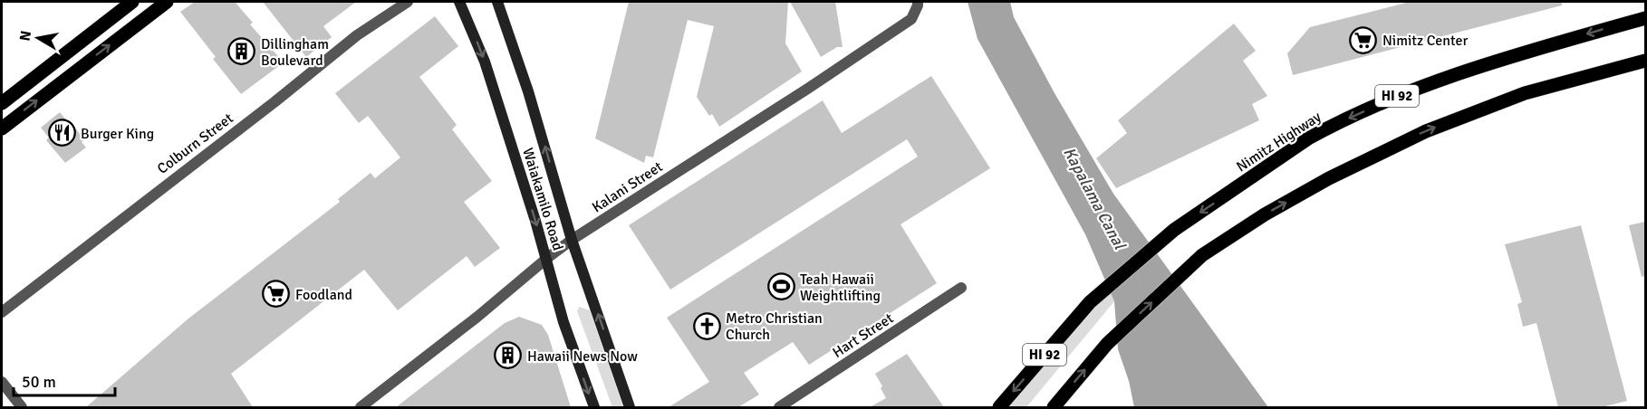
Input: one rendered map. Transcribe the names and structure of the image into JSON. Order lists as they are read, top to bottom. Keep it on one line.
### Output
{"streets":{"main road":["HI 92","Nimitz Highway","Waiakamilo Road"],"street":["Colburn Street","Kalani Street","Hart Street"]},"crossings":[["Kalani Street","Waiakamilo Road"]],"water":["Kapalama Canal"],"places":{"supermarket":["Nimitz Center","Foodland"],"building":["Dillingham Boulevard","Hawaii News Now"],"restaurant":["Burger King"],"sports":["Teah Hawaii Weightlifting"],"church":["Metro Christian Church"]},"scale_bar":"50 m","north":"left"}
